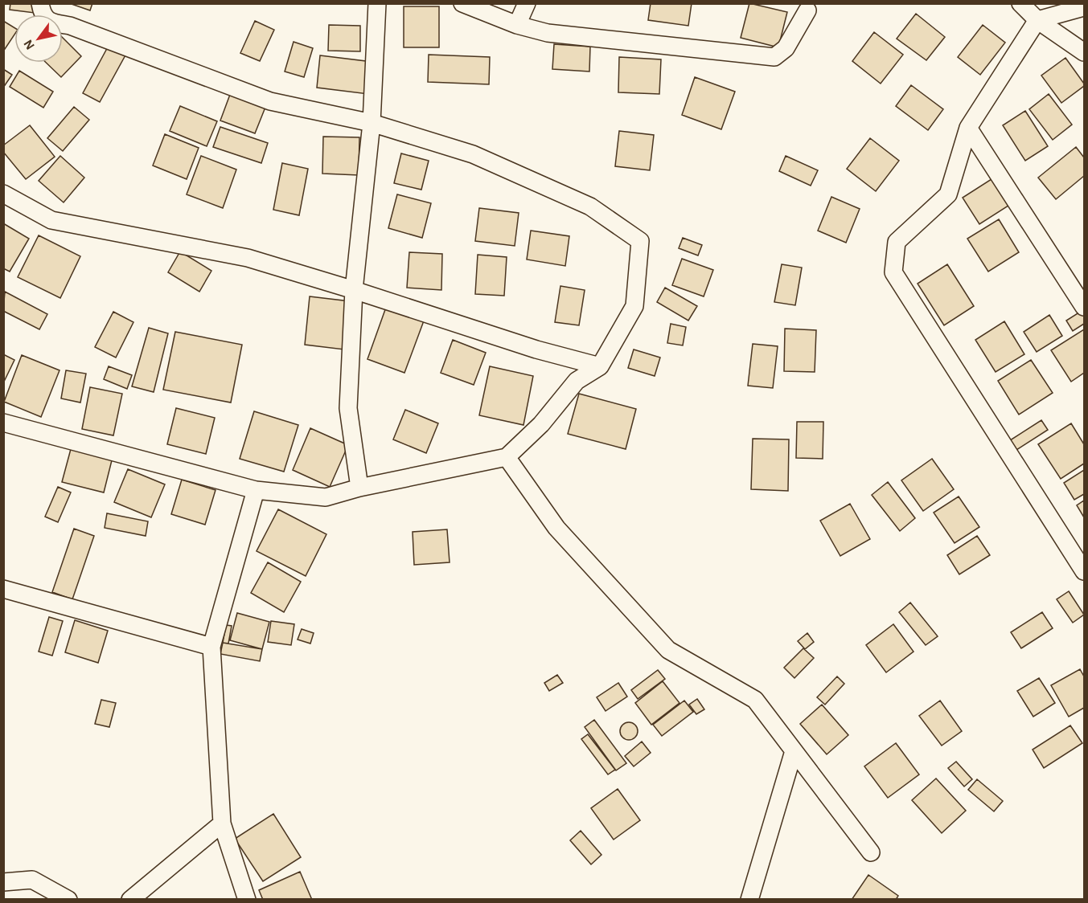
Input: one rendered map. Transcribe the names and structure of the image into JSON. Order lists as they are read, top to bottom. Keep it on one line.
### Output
{"north":"bottom left"}
